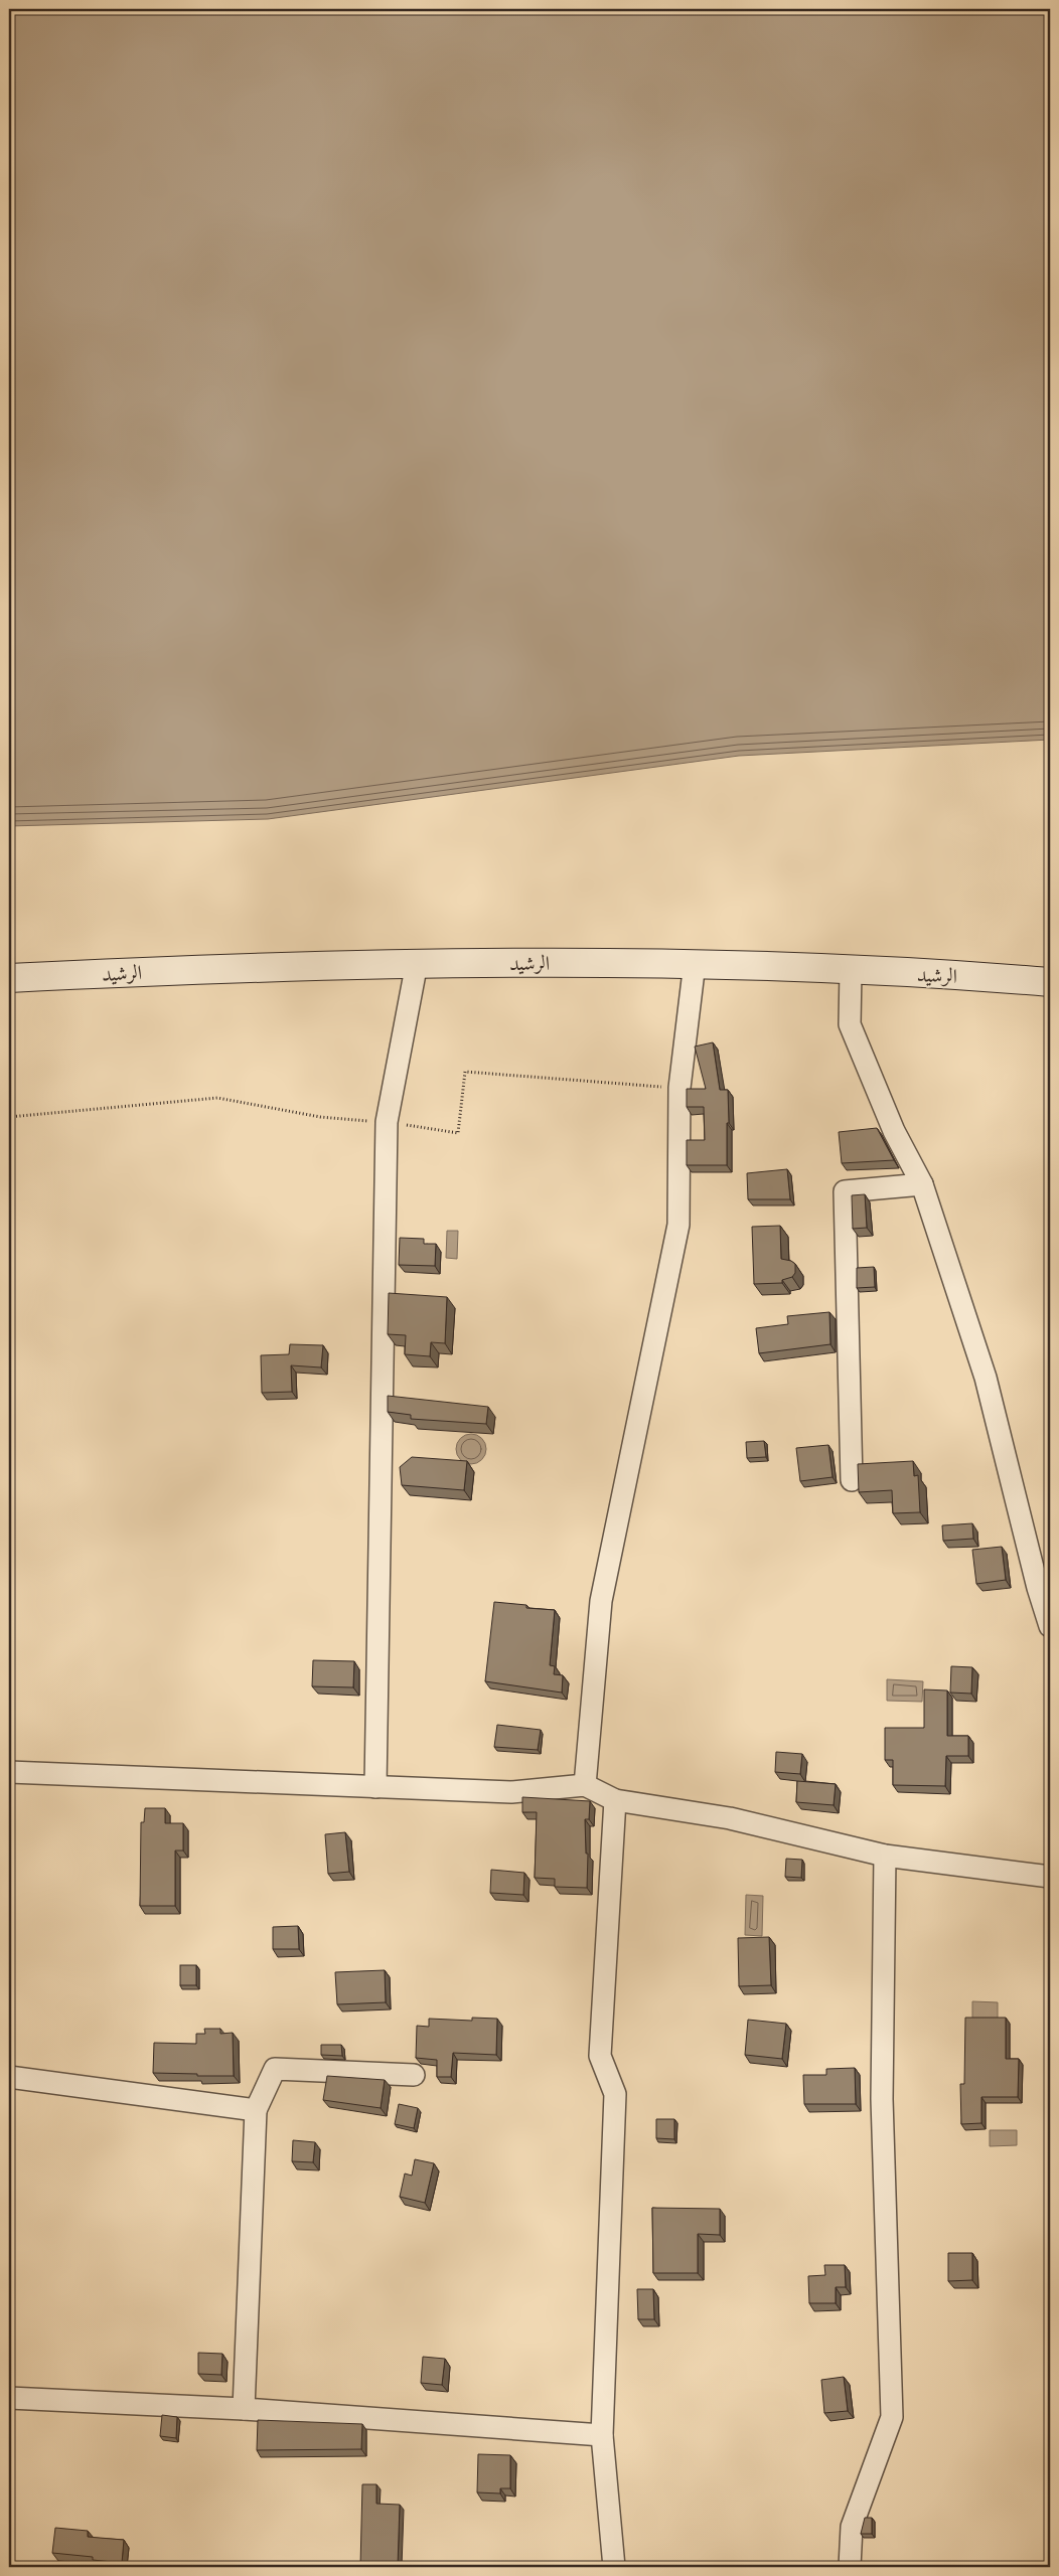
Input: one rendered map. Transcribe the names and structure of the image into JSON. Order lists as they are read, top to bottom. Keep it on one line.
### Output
{"streets":{"main road":["الرشيد"]}}
